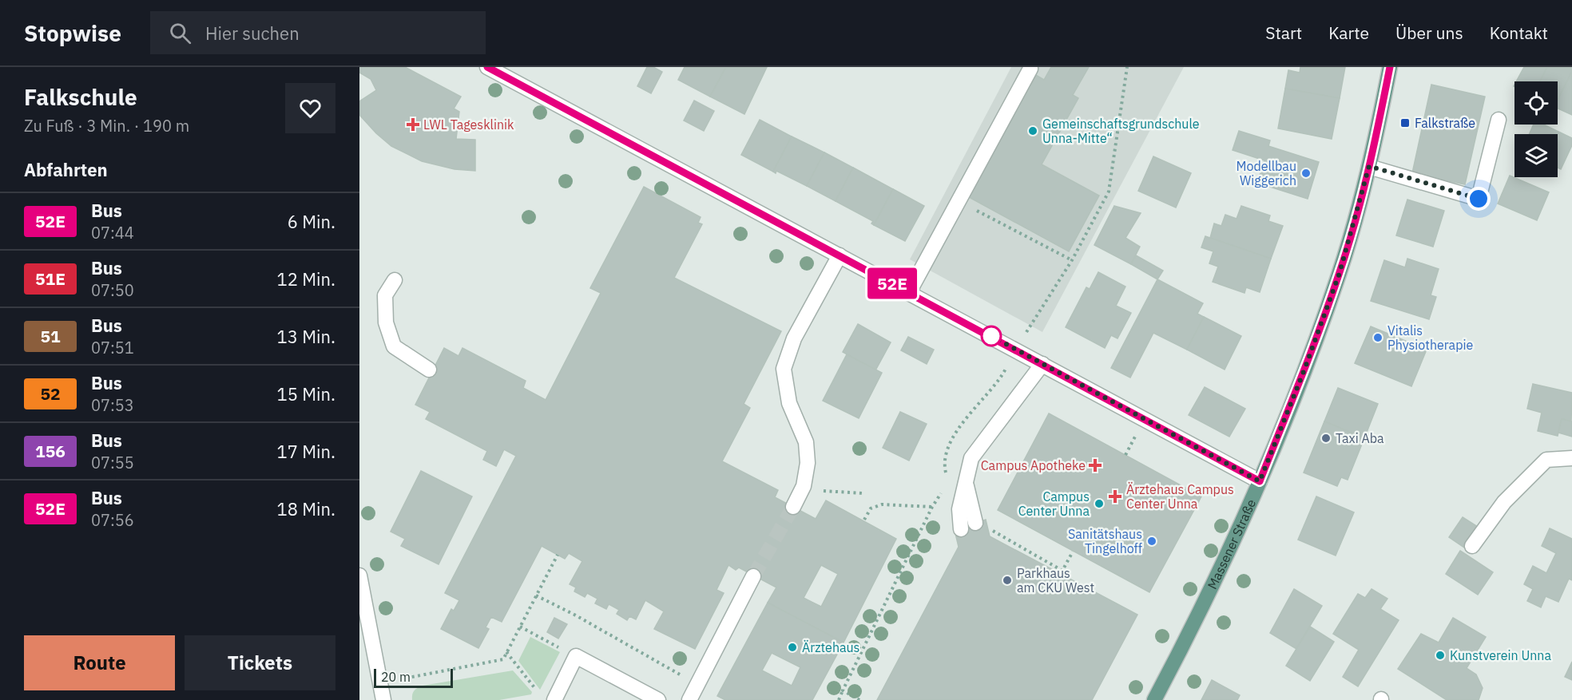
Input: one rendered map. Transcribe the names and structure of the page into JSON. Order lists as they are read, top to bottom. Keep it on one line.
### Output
{"streets":{"main road":["Massener Straße"]},"places":{"transit":["Falkstraße"],"health":["LWL Tagesklinik","Campus Apotheke","Ärztehaus Campus Center Unna"],"other":["Gemeinschaftsgrundschule Unna-Mitte“","Modellbau Wiggerich","Vitalis Physiotherapie","Taxi Aba","Campus Center Unna","Sanitätshaus Tingelhoff","Parkhaus am CKU West","Ärztehaus","Kunstverein Unna"]},"lines":["bus line 52E"],"scale_bar":"20 m","page":{"header":"Stopwise","search":"Hier suchen","nav":["Start","Karte","Über uns","Kontakt"],"heading":[["Falkschule","Zu Fuß · 3 Min. · 190 m"],"Abfahrten"],"on_map":"52E","list":[{"mark":"52E","name":"Bus","note":"07:44","value":"6 Min."},{"mark":"51E","name":"Bus","note":"07:50","value":"12 Min."},{"mark":"51","name":"Bus","note":"07:51","value":"13 Min."},{"mark":"52","name":"Bus","note":"07:53","value":"15 Min."},{"mark":"156","name":"Bus","note":"07:55","value":"17 Min."},{"mark":"52E","name":"Bus","note":"07:56","value":"18 Min."}],"buttons":["Route","Tickets"],"scale":"20 m"}}
